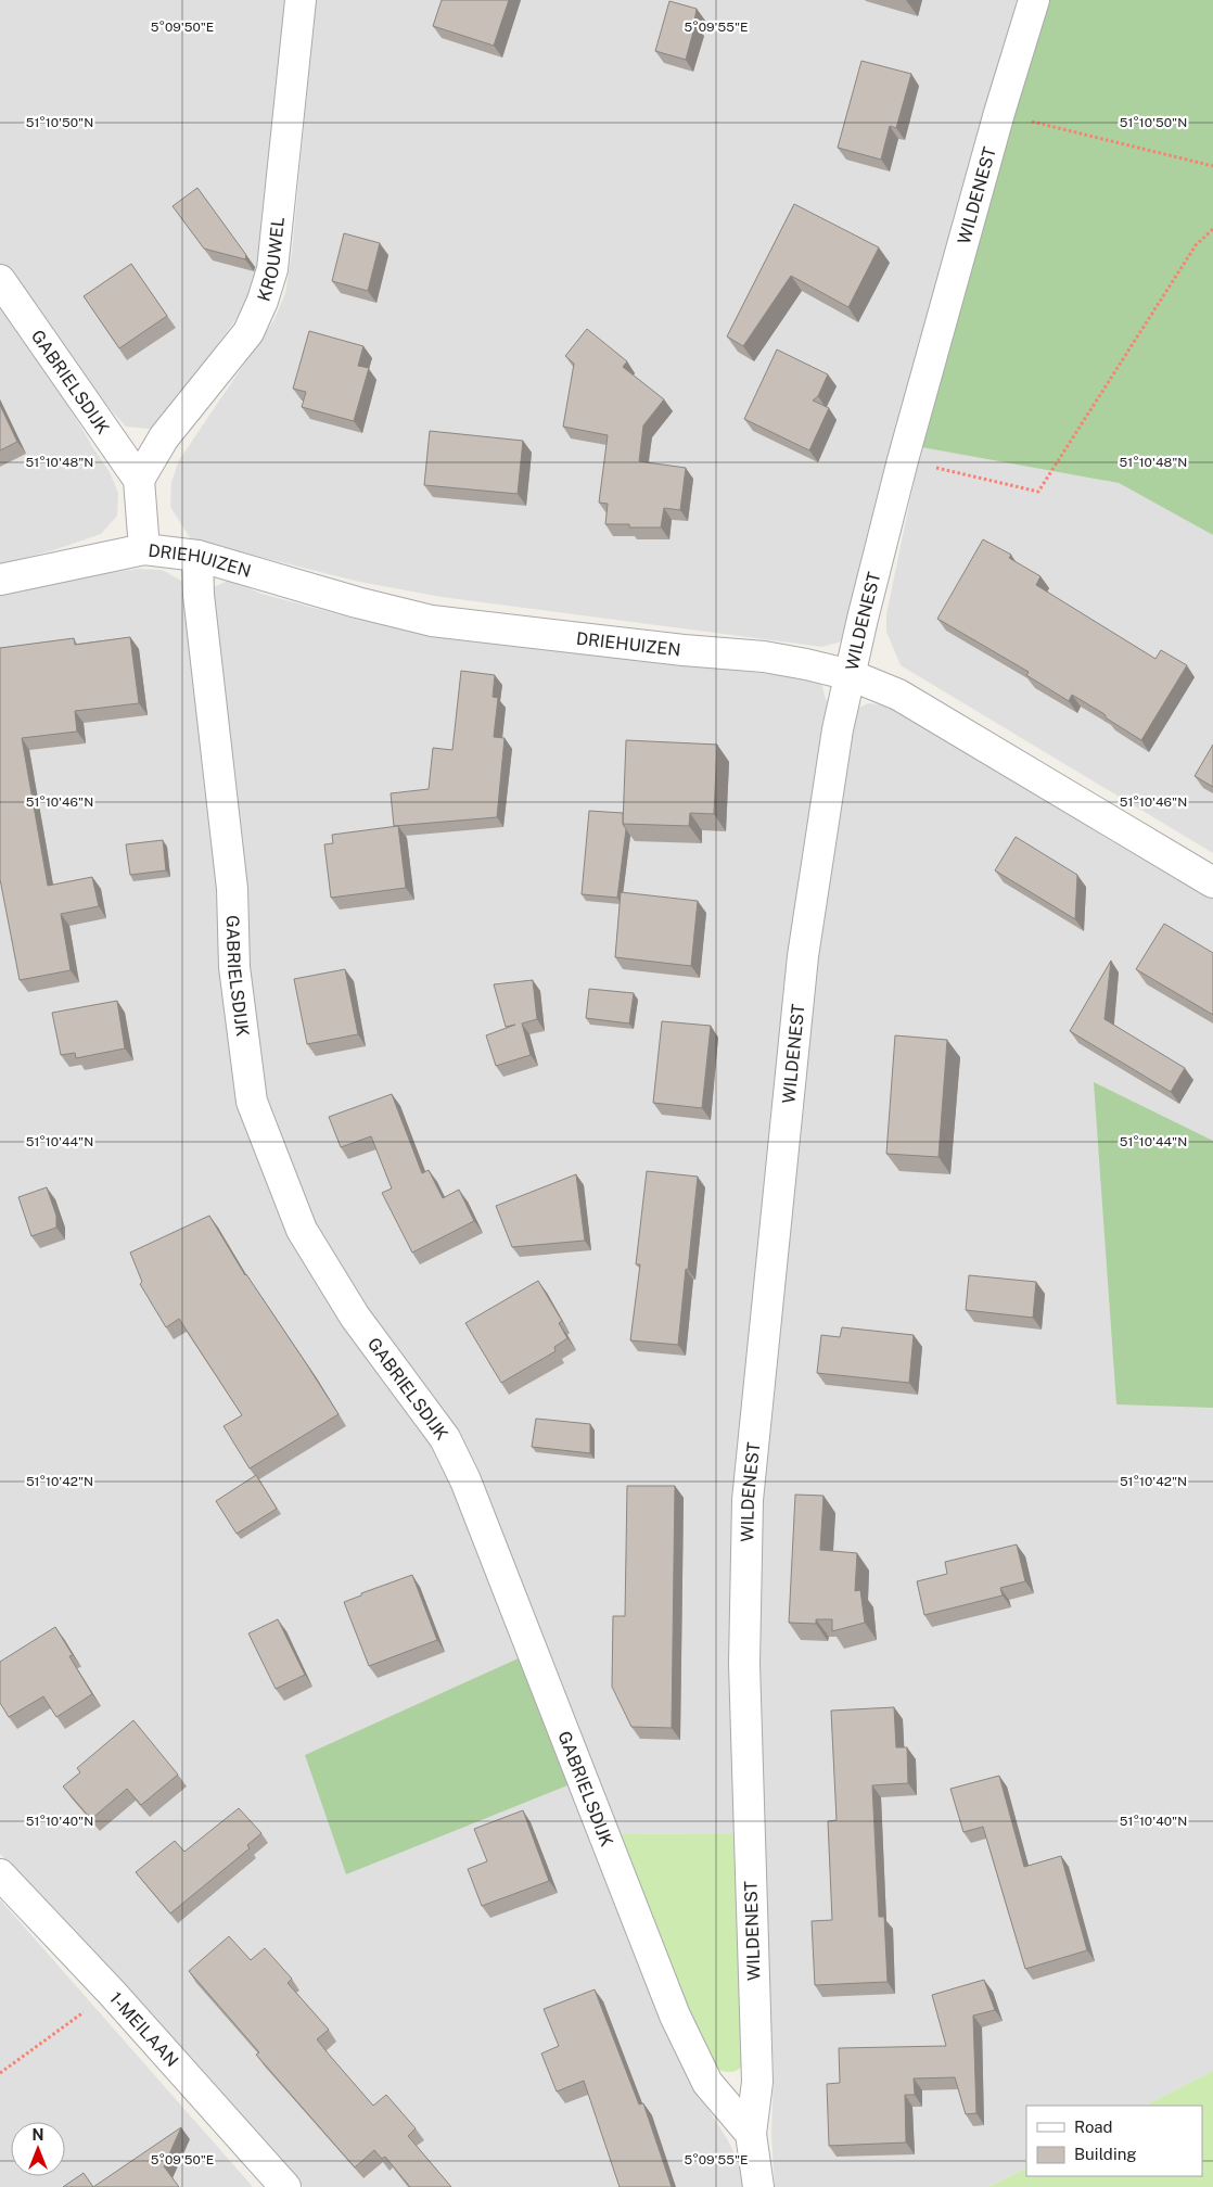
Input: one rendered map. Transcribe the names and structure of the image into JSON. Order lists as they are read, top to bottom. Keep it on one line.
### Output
{"streets":{"street":["WILDENEST","KROUWEL","GABRIELSDIJK","DRIEHUIZEN","1-MEILAAN"]},"crossings":[["WILDENEST","GABRIELSDIJK"],["WILDENEST","DRIEHUIZEN"],["KROUWEL","GABRIELSDIJK"],["GABRIELSDIJK","DRIEHUIZEN"]],"legend":["Road","Building"],"north":"top","coordinates":["5°09'50\"E","5°09'55\"E","51°10'50\"N","51°10'48\"N","51°10'46\"N","51°10'44\"N","51°10'42\"N","51°10'40\"N"]}
